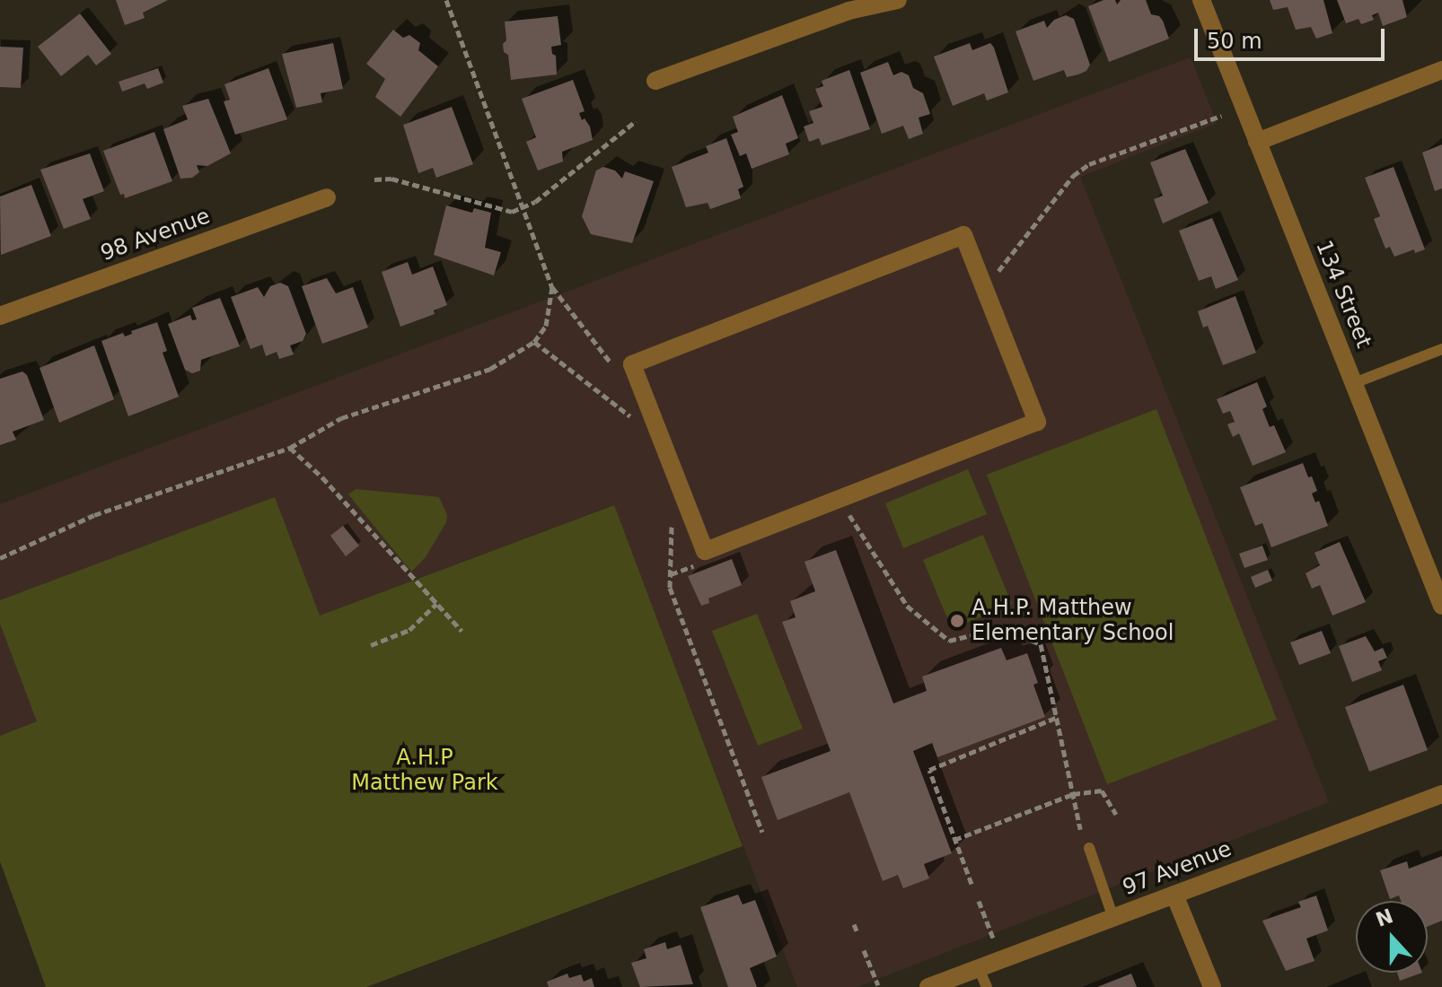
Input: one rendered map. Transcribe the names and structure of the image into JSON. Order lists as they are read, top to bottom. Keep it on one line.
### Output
{"streets":{"street":["98 Avenue","134 Street","97 Avenue"]},"parks":["A.H.P Matthew Park"],"places":["A.H.P. Matthew Elementary School"],"scale_bar":"50 m","north":"top"}
